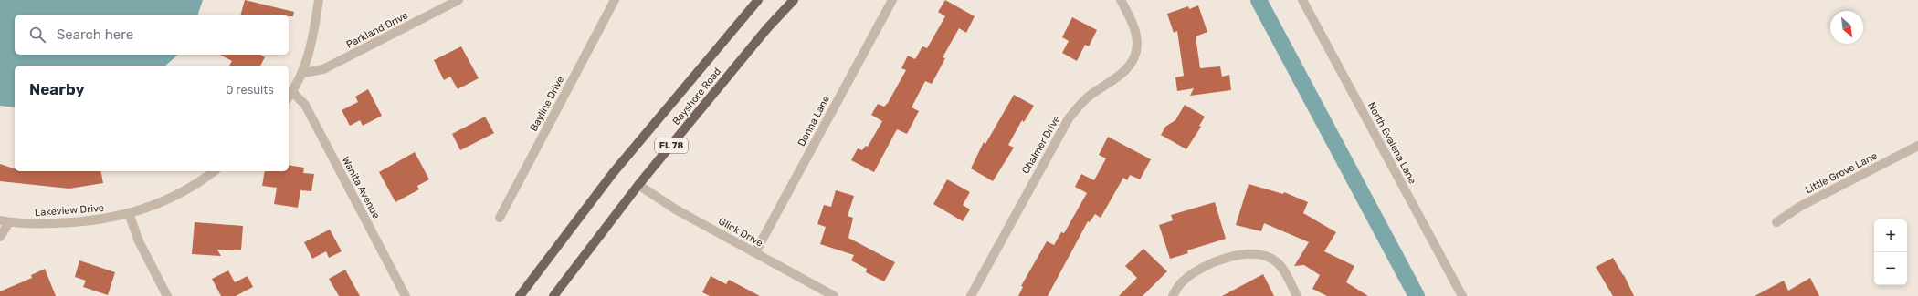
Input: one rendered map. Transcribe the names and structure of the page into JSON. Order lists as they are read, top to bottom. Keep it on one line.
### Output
{"streets":{"main road":["Bayshore Road","FL 78"],"street":["Parkland Drive","Bayline Drive","Donna Lane","North Evalena Lane","Chalmer Drive","Little Grove Lane","Wanita Avenue","Lakeview Drive","Glick Drive"]},"crossings":[["Bayshore Road","Glick Drive"],["Donna Lane","Glick Drive"]],"north":"bottom right","page":{"search":"Search here","heading":["Nearby","0 results"],"map_buttons":["+","−"]}}
